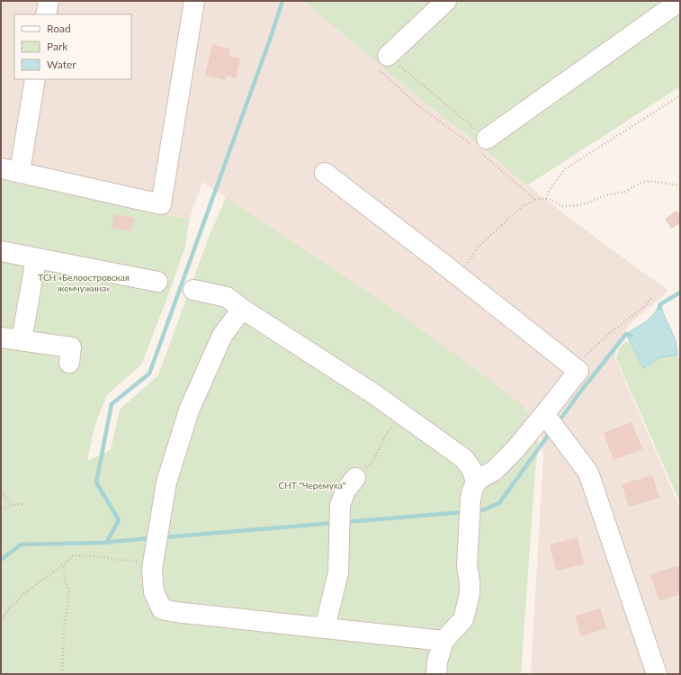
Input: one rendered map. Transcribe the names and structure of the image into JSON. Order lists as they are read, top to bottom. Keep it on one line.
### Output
{"parks":["ТСН «Белоостровская жемчужина»","СНТ \"Черемуха\""],"legend":["Road","Park","Water"]}
